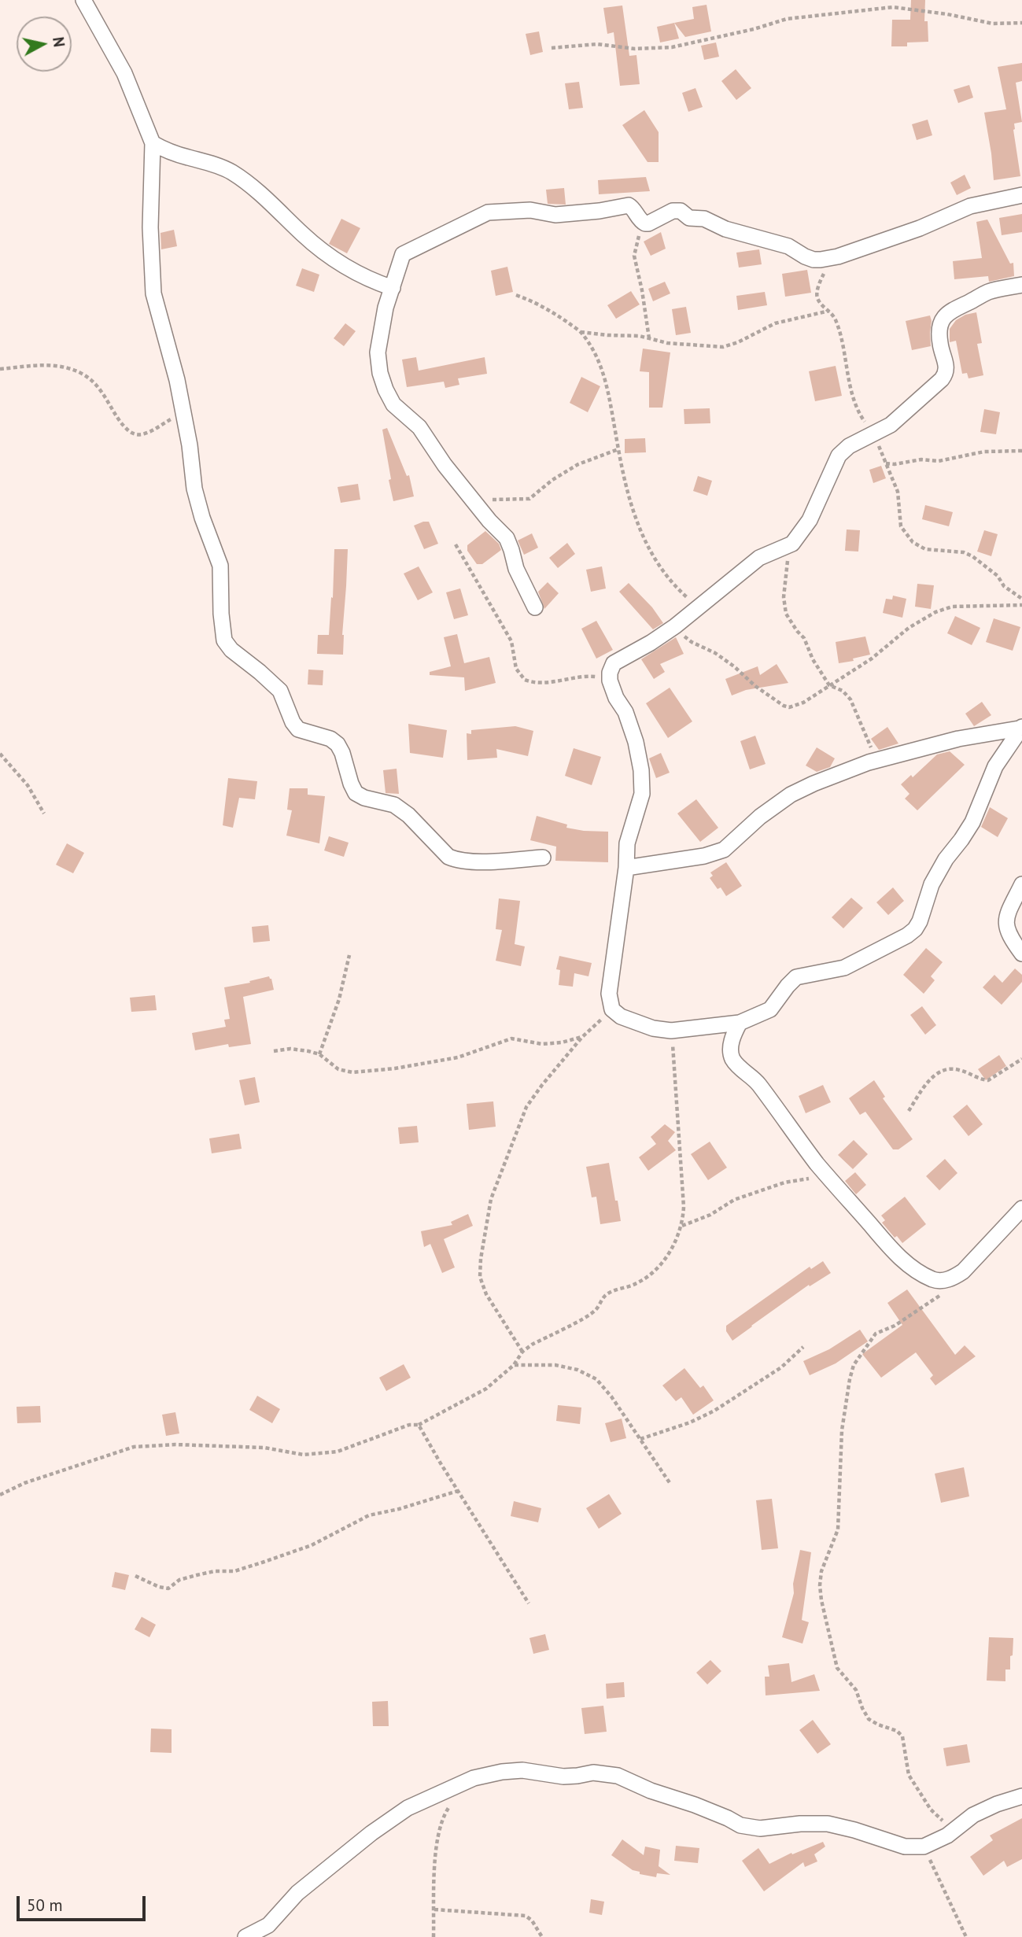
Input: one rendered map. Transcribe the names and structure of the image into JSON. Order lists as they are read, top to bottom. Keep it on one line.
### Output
{"scale_bar":"50 m","north":"right"}
